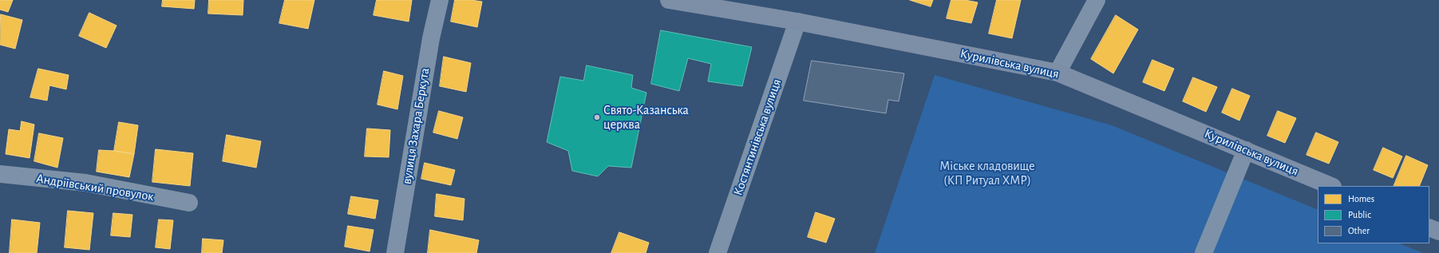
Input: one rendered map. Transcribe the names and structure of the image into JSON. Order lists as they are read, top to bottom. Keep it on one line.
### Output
{"streets":{"main road":["Курилівська вулиця"],"street":["вулиця Захара Беркута","Костянтинівська вулиця","Андріївський провулок"]},"crossings":[["Курилівська вулиця","Костянтинівська вулиця"]],"parks":["Міське кладовище (КП Ритуал ХМР)"],"places":["Свято-Казанська церква"],"legend":["Homes","Public","Other"]}
